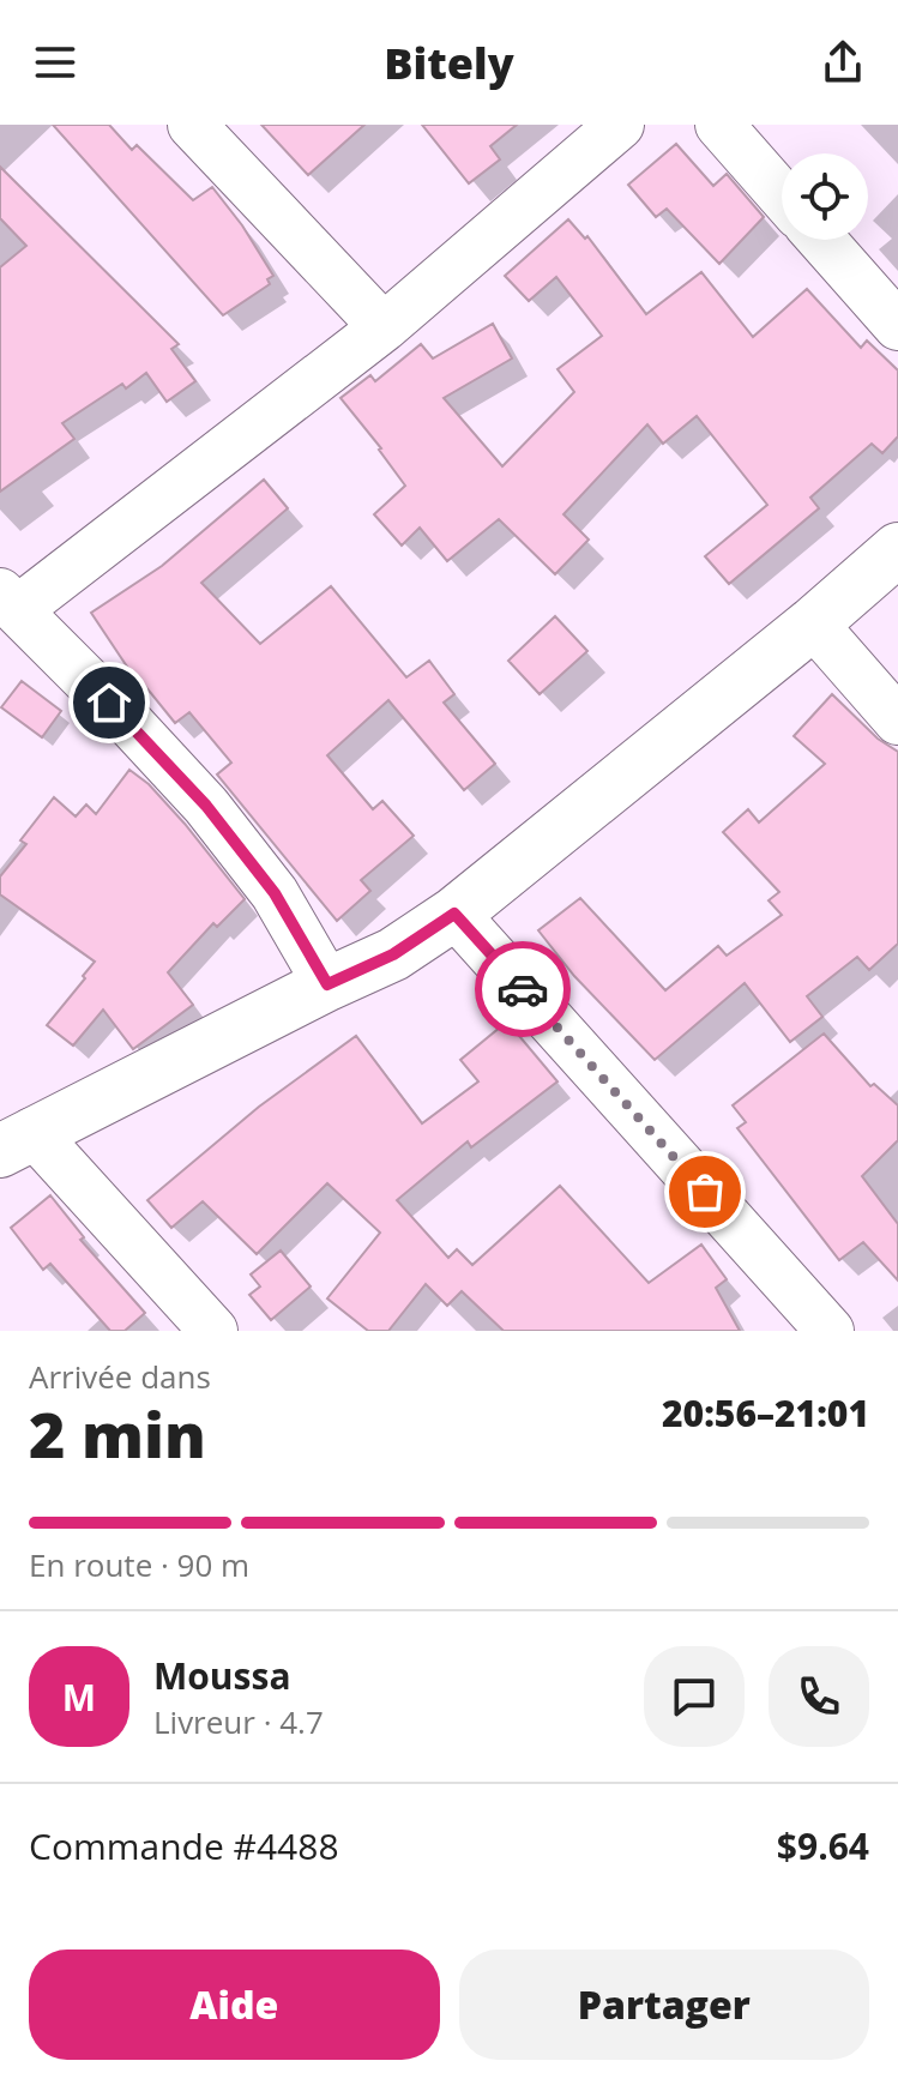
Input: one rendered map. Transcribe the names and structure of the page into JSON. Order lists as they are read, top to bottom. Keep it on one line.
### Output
{"page":{"header":"Bitely","heading":["2 min","Arrivée dans","20:56–21:01"],"panel":["Moussa","Livreur · 4.7","Commande #4488","$9.64"],"bar":"En route · 90 m","round":"M","buttons":["Aide","Partager"]}}
